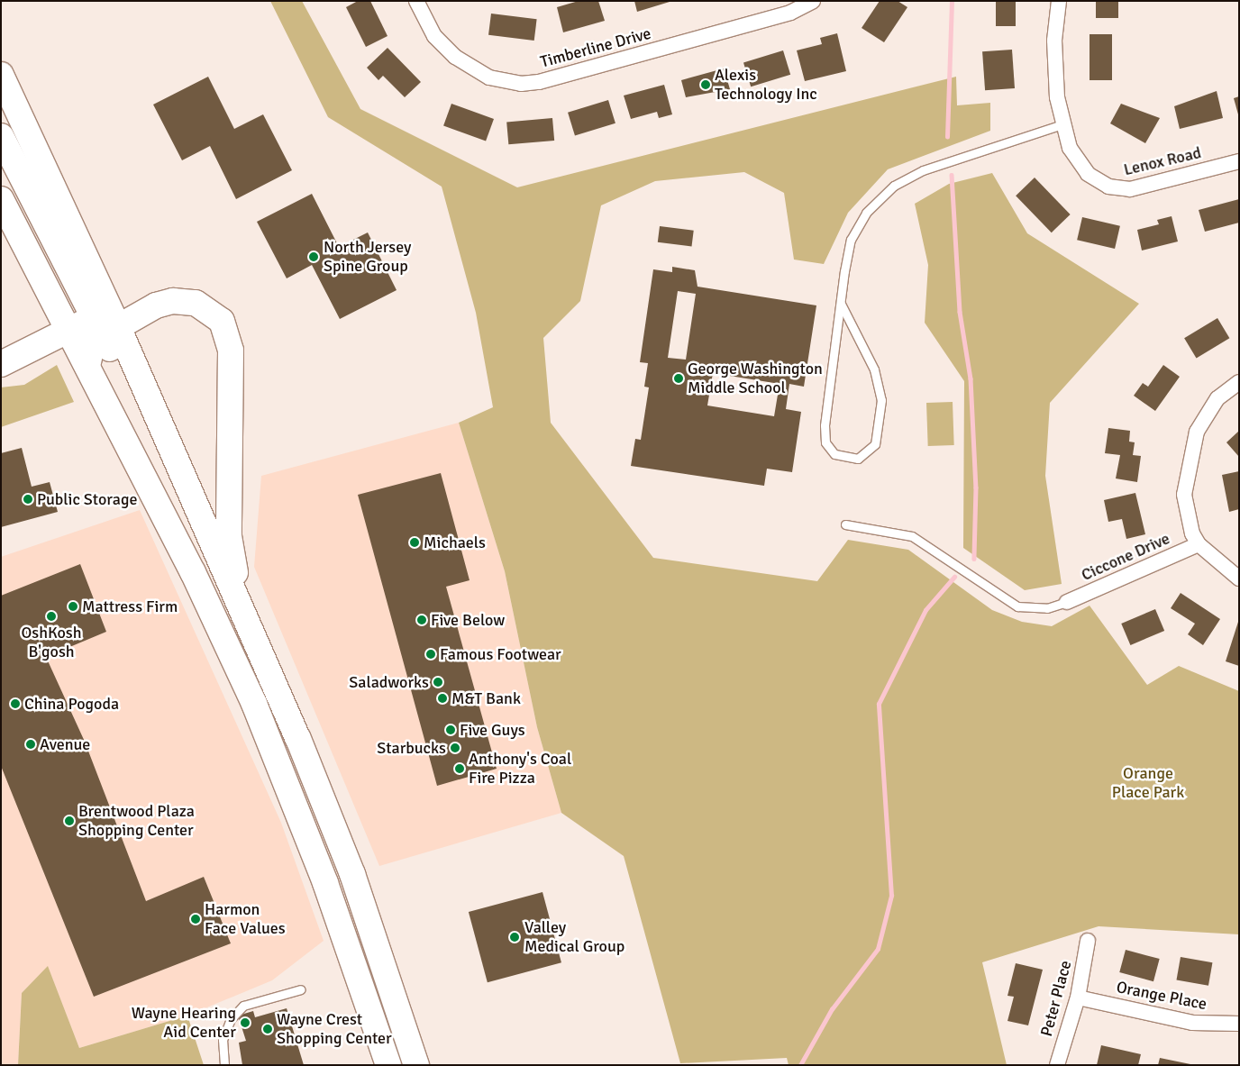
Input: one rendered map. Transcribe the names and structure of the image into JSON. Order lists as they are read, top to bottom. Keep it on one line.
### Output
{"streets":{"street":["Timberline Drive","Lenox Road","Ciccone Drive","Orange Place","Peter Place"]},"crossings":[["Orange Place","Peter Place"]],"parks":["Orange Place Park"],"places":["Alexis Technology Inc","North Jersey Spine Group","George Washington Middle School","Public Storage","Michaels","Mattress Firm","OshKosh B'gosh","Five Below","Famous Footwear","Saladworks","M&T Bank","China Pogoda","Five Guys","Avenue","Starbucks","Anthony's Coal Fire Pizza","Brentwood Plaza Shopping Center","Harmon Face Values","Valley Medical Group","Wayne Hearing Aid Center","Wayne Crest Shopping Center"]}
